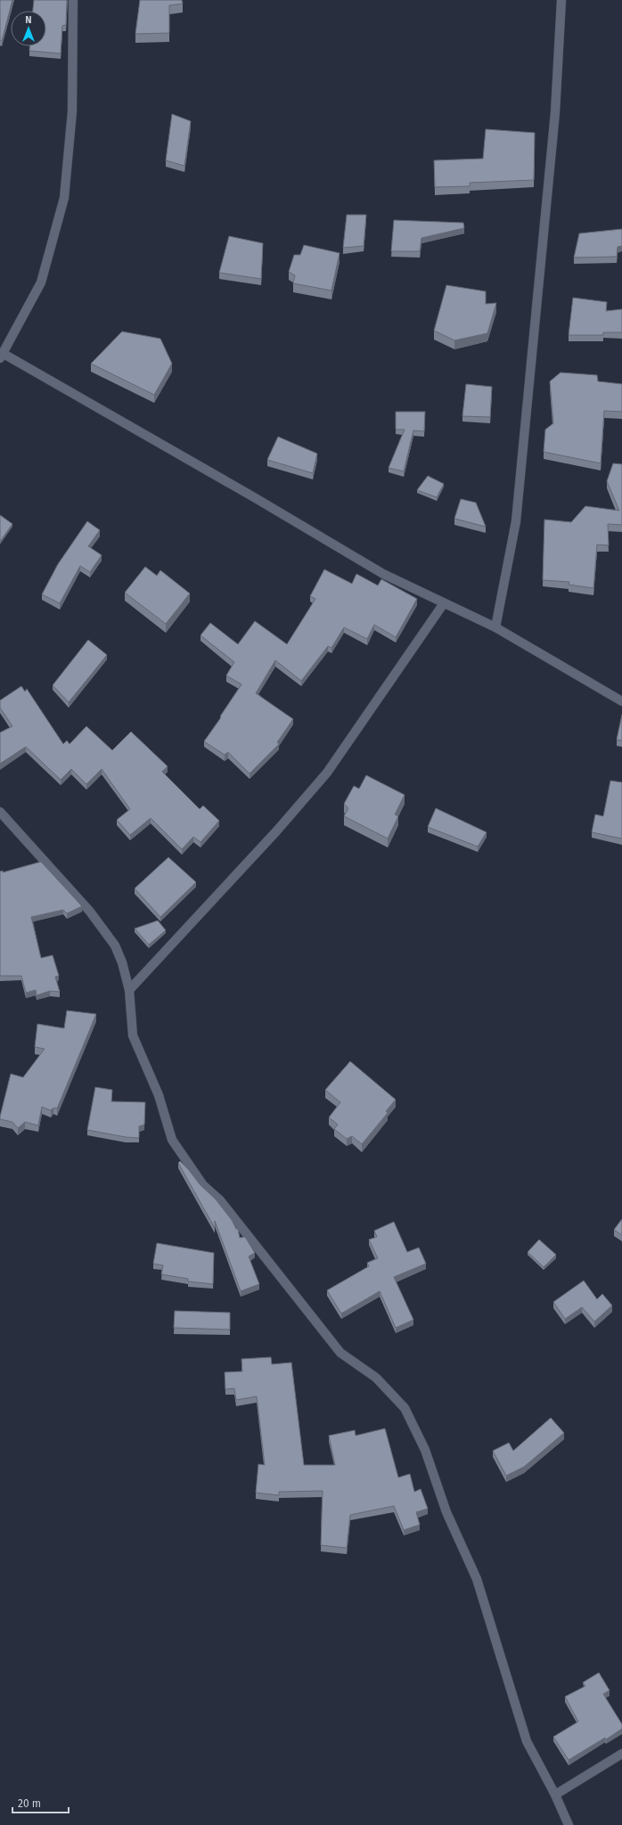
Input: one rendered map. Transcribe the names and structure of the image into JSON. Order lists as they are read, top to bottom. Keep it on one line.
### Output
{"scale_bar":"20 m","north":"top"}
